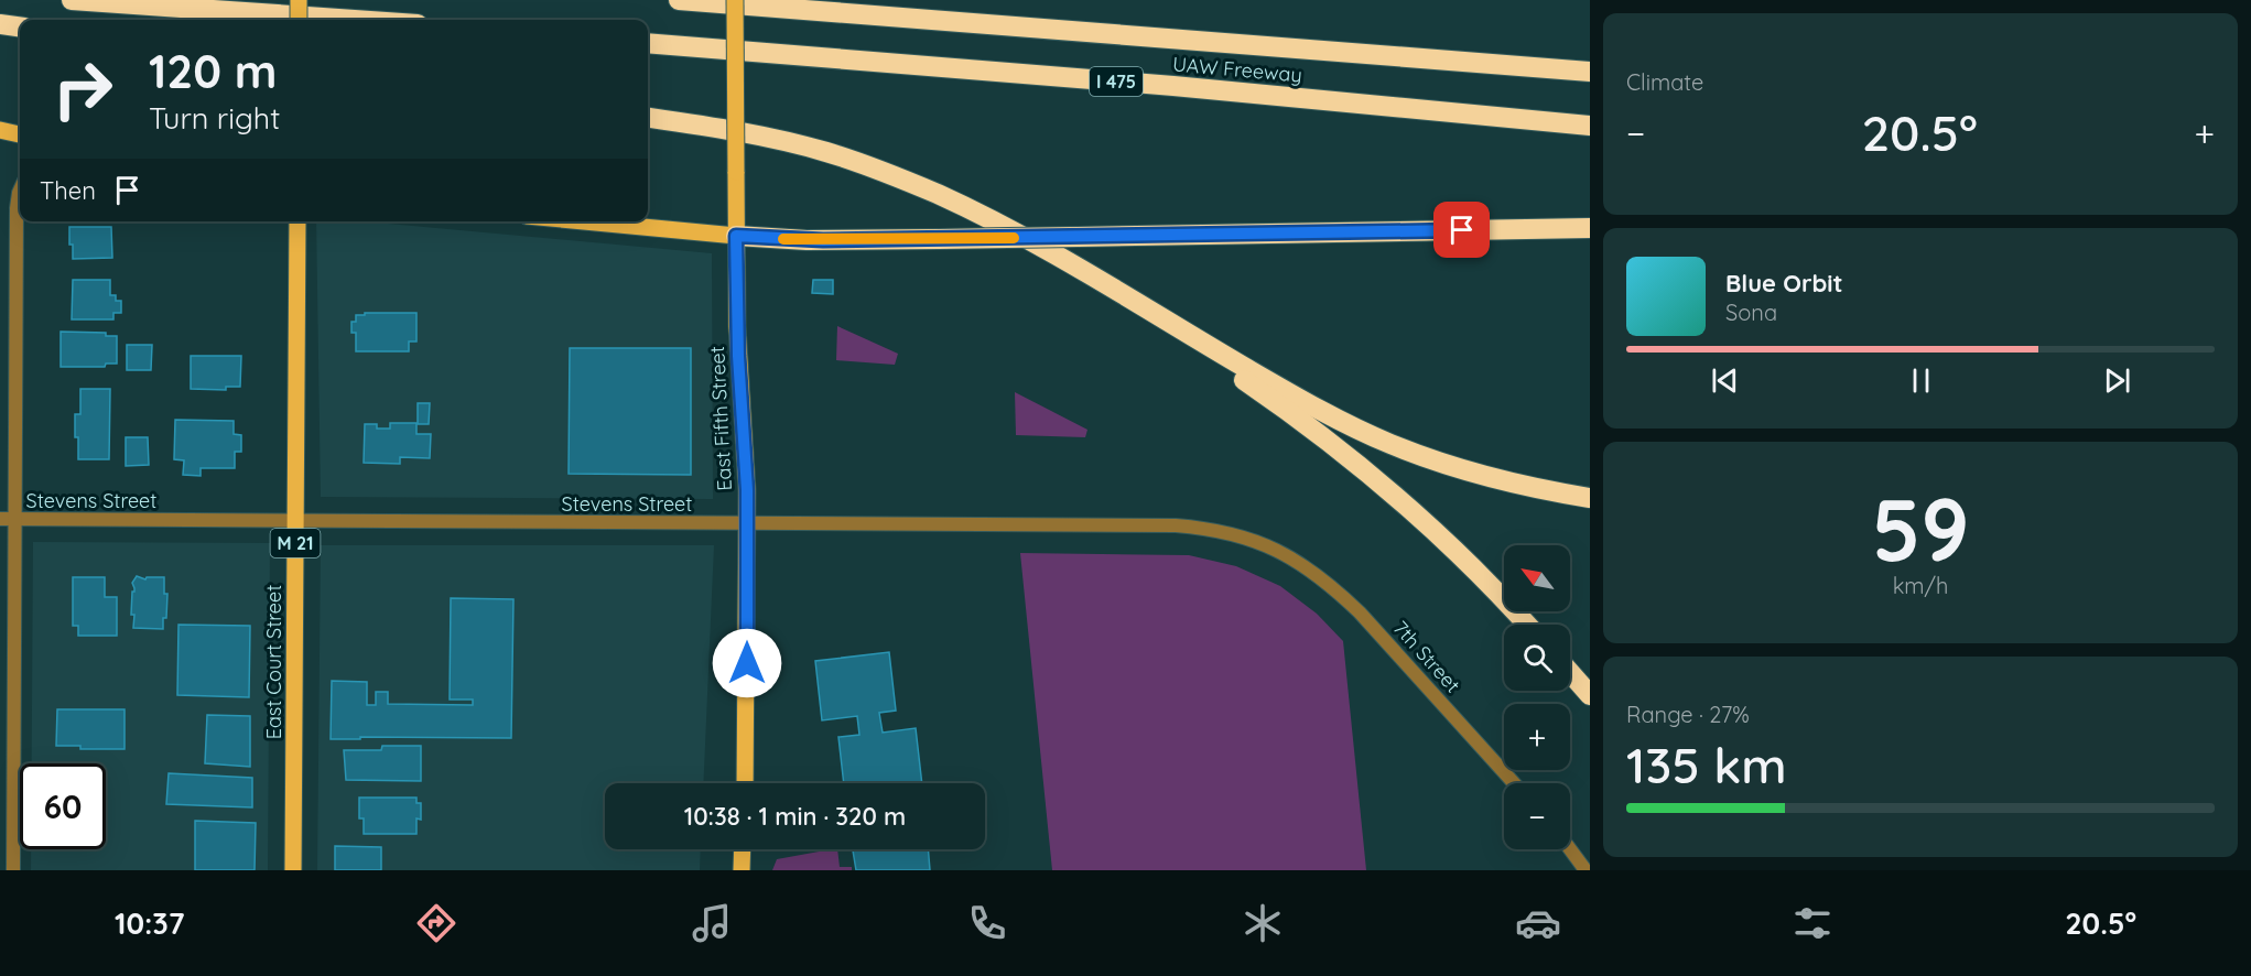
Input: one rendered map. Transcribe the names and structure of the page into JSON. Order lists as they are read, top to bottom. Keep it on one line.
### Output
{"streets":{"highway":["UAW Freeway","I 475"],"main road":["East Fifth Street","M 21","East Court Street"],"street":["Stevens Street","7th Street"]},"crossings":[["East Fifth Street","Stevens Street"],["Stevens Street","7th Street"],["Stevens Street","East Court Street"]],"north":"top left","page":{"tile":["Climate",["59","km/h"],["Range · 27%","135 km"]],"turn":["120 m","Turn right"],"heat":["−","20.5°","+"],"then":"Then","song":["Blue Orbit","Sona"],"map_buttons":["+","−"],"limit":"60","trip":"10:38 · 1 min · 320 m","tabs":["10:37","20.5°"]}}
